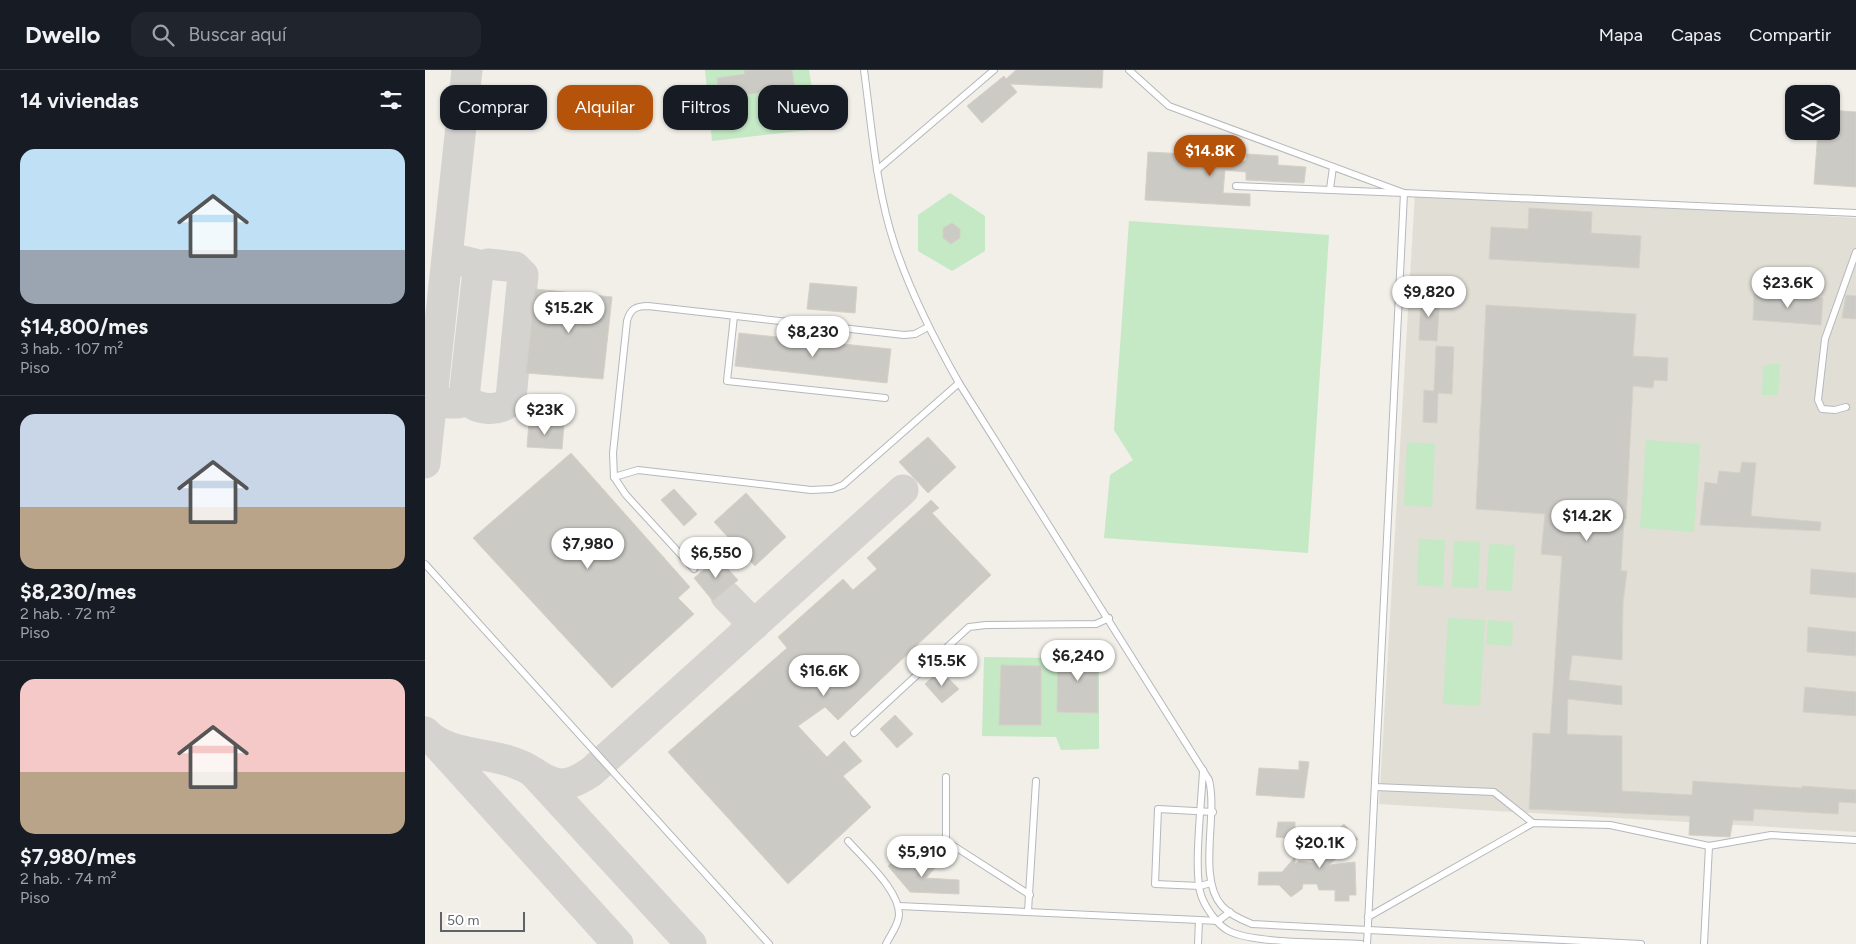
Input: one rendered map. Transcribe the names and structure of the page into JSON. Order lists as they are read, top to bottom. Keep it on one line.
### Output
{"scale_bar":"50 m","page":{"header":"Dwello","search":"Buscar aquí","nav":["Mapa","Capas","Compartir"],"heading":"14 viviendas","chip":["Comprar","Alquilar","Filtros","Nuevo"],"list":[{"name":"$14,800/mes","note":"3 hab. · 107 m² · Piso"},{"name":"$8,230/mes","note":"2 hab. · 72 m² · Piso"},{"name":"$7,980/mes","note":"2 hab. · 74 m² · Piso"}],"price":["$14.8K","$23.6K","$9,820","$15.2K","$8,230","$23K","$14.2K","$7,980","$6,550","$6,240","$15.5K","$16.6K","$20.1K","$5,910"],"scale":"50 m"}}
